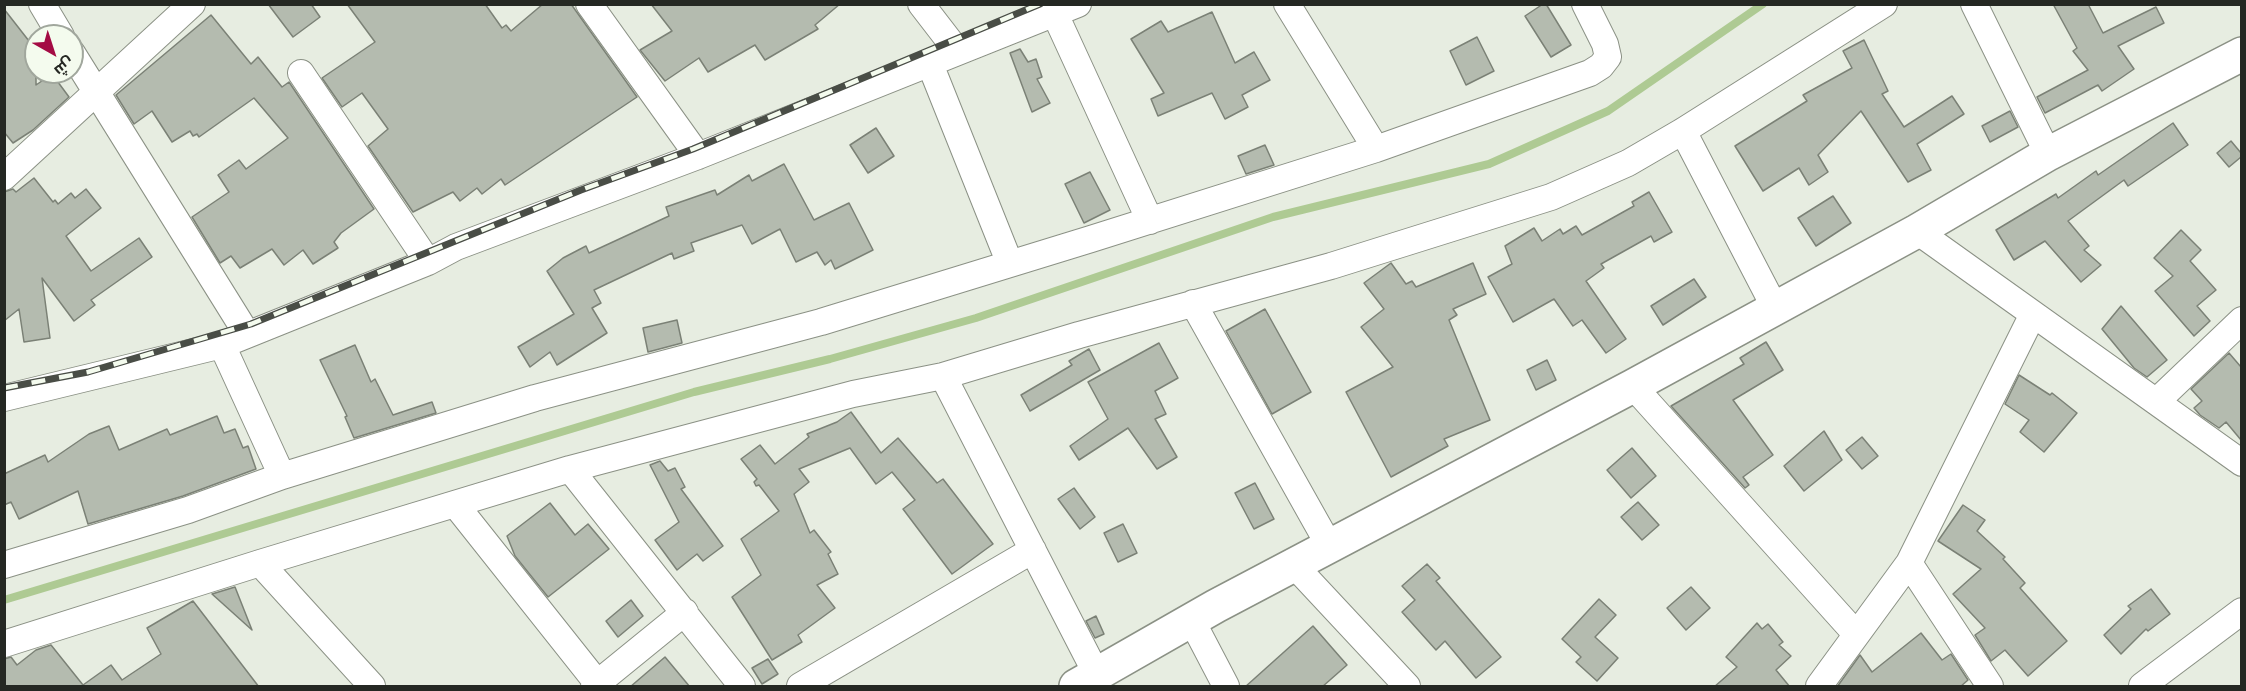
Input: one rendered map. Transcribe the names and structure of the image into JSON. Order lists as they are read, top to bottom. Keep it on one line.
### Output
{"north":"bottom right"}
